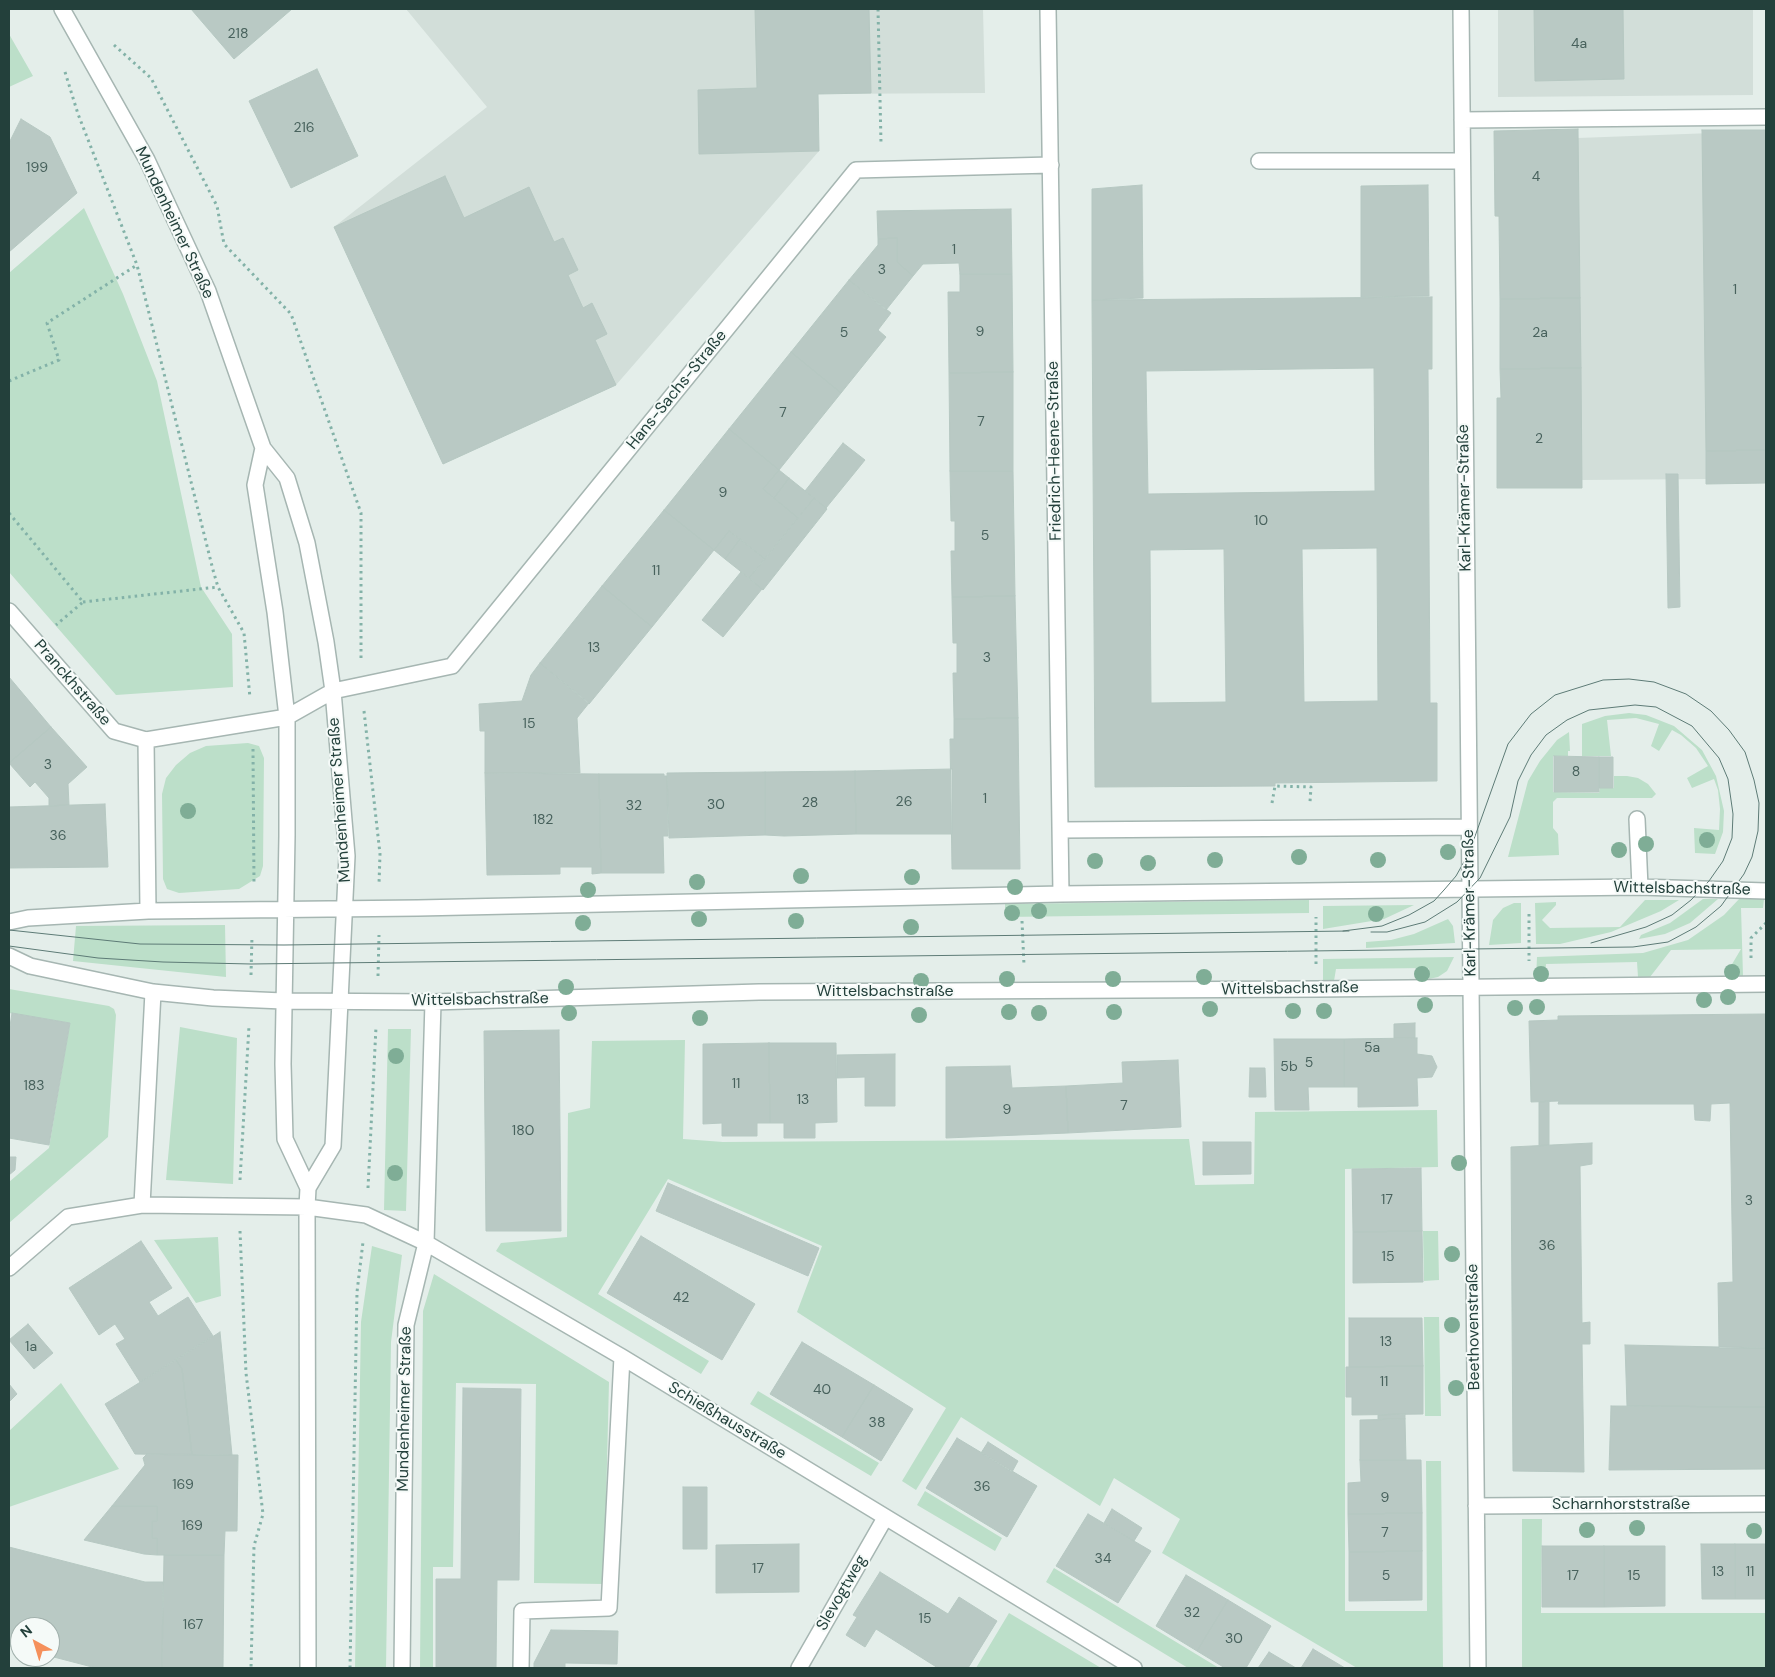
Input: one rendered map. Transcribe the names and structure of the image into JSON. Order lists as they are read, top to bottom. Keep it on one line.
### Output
{"streets":{"street":["Mundenheimer Straße","Hans-Sachs-Straße","Friedrich-Heene-Straße","Karl-Krämer-Straße","Pranckhstraße","Wittelsbachstraße","Beethovenstraße","Schießhausstraße","Scharnhorststraße","Slevogtweg"]},"crossings":[["Mundenheimer Straße","Hans-Sachs-Straße"],["Mundenheimer Straße","Wittelsbachstraße"],["Mundenheimer Straße","Schießhausstraße"],["Hans-Sachs-Straße","Friedrich-Heene-Straße"],["Friedrich-Heene-Straße","Wittelsbachstraße"],["Karl-Krämer-Straße","Wittelsbachstraße"],["Karl-Krämer-Straße","Beethovenstraße"],["Wittelsbachstraße","Beethovenstraße"],["Beethovenstraße","Scharnhorststraße"],["Schießhausstraße","Slevogtweg"]],"house_numbers":["218","4a","216","199","4","1","3","1","9","5","2a","7","7","2","9","10","5","11","13","3","15","3","8","1","26","28","30","32","182","36","5a","5","5b","11","183","13","7","9","180","17","3","36","15","42","13","1a","11","40","38","169","36","9","169","7","34","17","13","11","5","17","15","32","15","167","30"],"north":"top left"}
